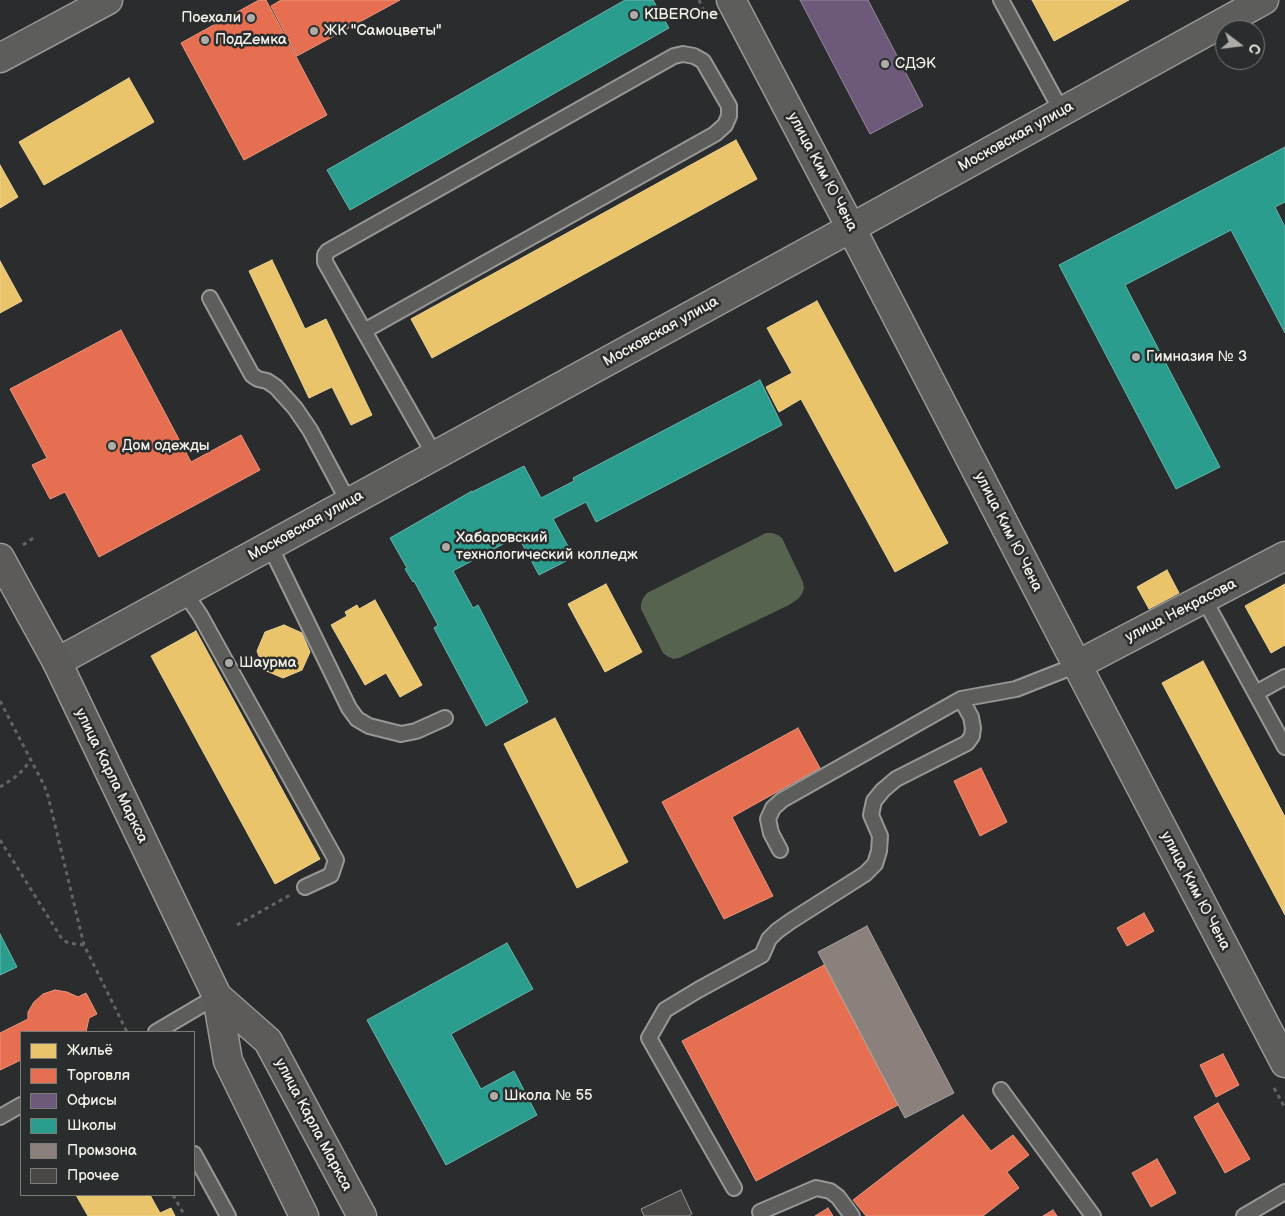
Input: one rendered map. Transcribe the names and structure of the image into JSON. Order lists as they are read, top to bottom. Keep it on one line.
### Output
{"streets":{"main road":["улица Карла Маркса"],"street":["Московская улица","улица Ким Ю Чена","улица Некрасова"]},"crossings":[["Московская улица","улица Ким Ю Чена"],["Московская улица","улица Карла Маркса"],["улица Ким Ю Чена","улица Некрасова"]],"places":["KIBEROne","Поехали","ЖК \"Самоцветы\"","ПодZемка","СДЭК","Гимназия № 3","Дом одежды","Хабаровский технологический колледж","Шаурма","Школа № 55"],"legend":["Жильё","Торговля","Офисы","Школы","Промзона","Прочее"],"north":"right"}
